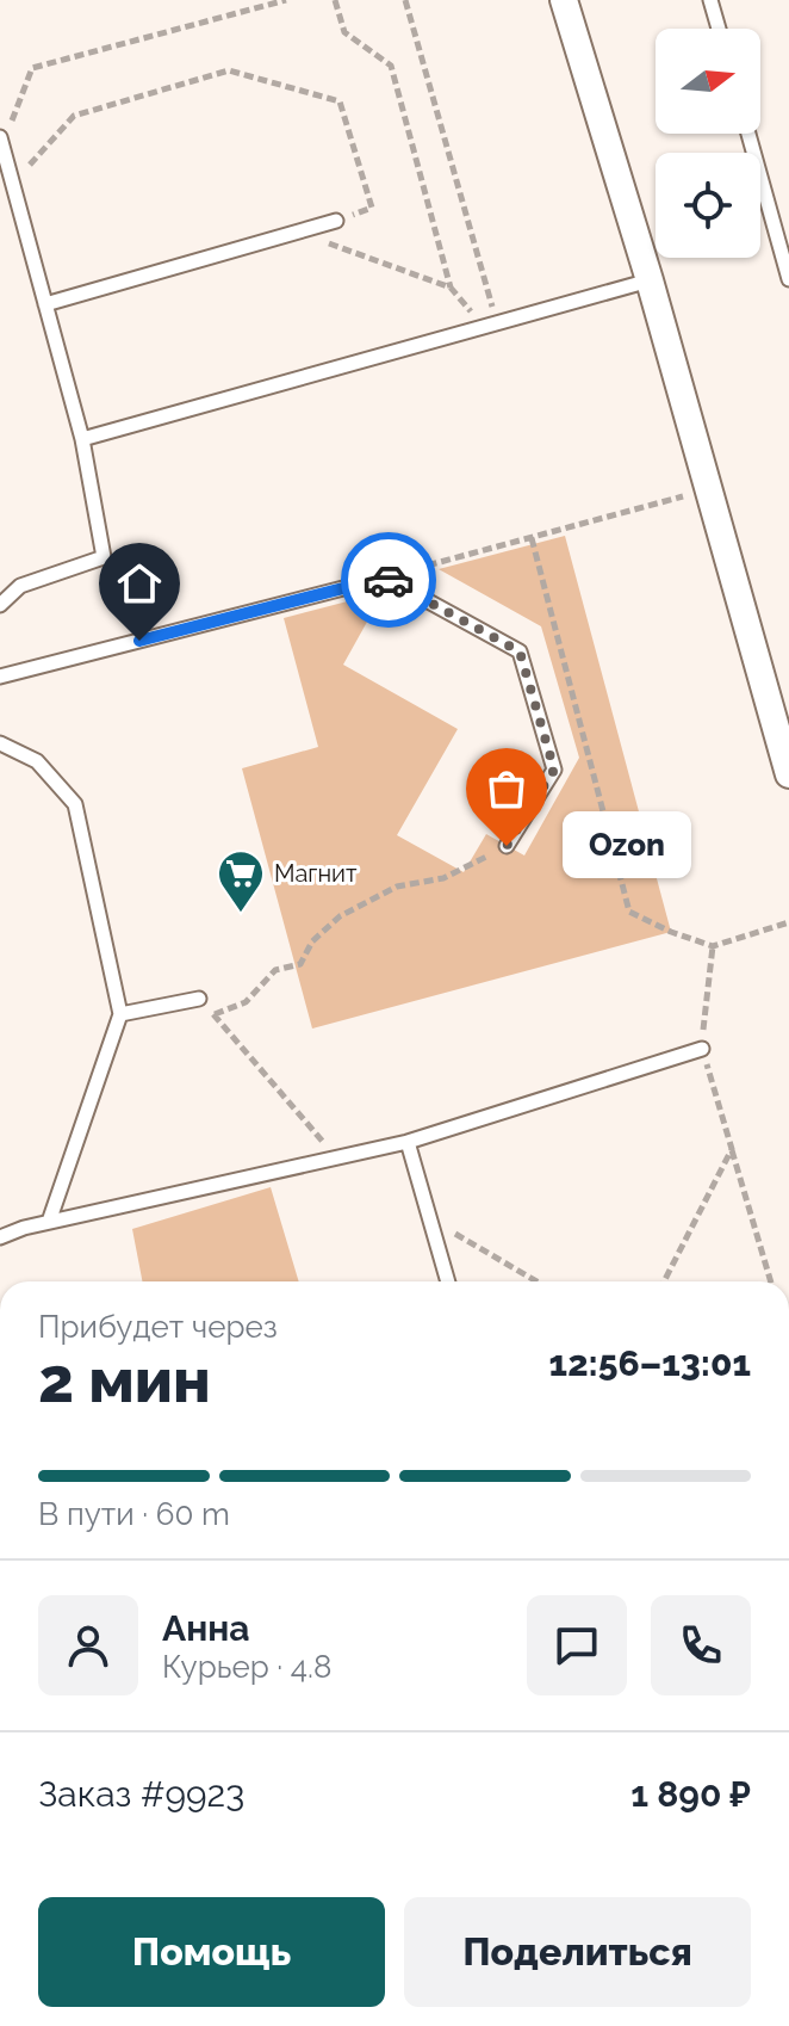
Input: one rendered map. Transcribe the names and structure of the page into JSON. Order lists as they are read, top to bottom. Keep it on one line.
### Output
{"places":{"other":["Ozon"],"supermarket":["Магнит"]},"north":"right","page":{"bubble":"Ozon","heading":["2 мин","Прибудет через","12:56–13:01"],"panel":["Анна","Курьер · 4.8","Заказ #9923","1 890 ₽"],"bar":"В пути · 60 m","buttons":["Помощь","Поделиться"]}}
